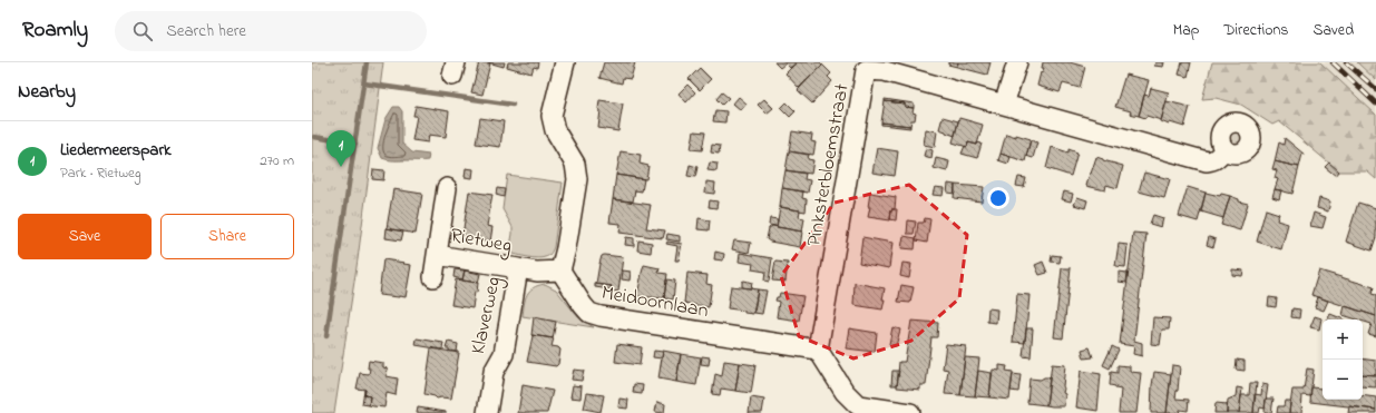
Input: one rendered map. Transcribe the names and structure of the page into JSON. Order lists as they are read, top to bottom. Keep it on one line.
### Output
{"streets":{"street":["Pinksterbloemstraat","Rietweg","Meidoornlaan","Klaverweg"]},"crossings":[["Pinksterbloemstraat","Meidoornlaan"],["Rietweg","Klaverweg"],["Meidoornlaan","Klaverweg"]],"page":{"header":"Roamly","search":"Search here","nav":["Map","Directions","Saved"],"heading":"Nearby","list":[{"mark":"1","name":"Liedermeerspark","note":"Park · Rietweg","value":"270 m"}],"pins":"1","buttons":["Save","Share"],"map_buttons":["+","−"]}}
